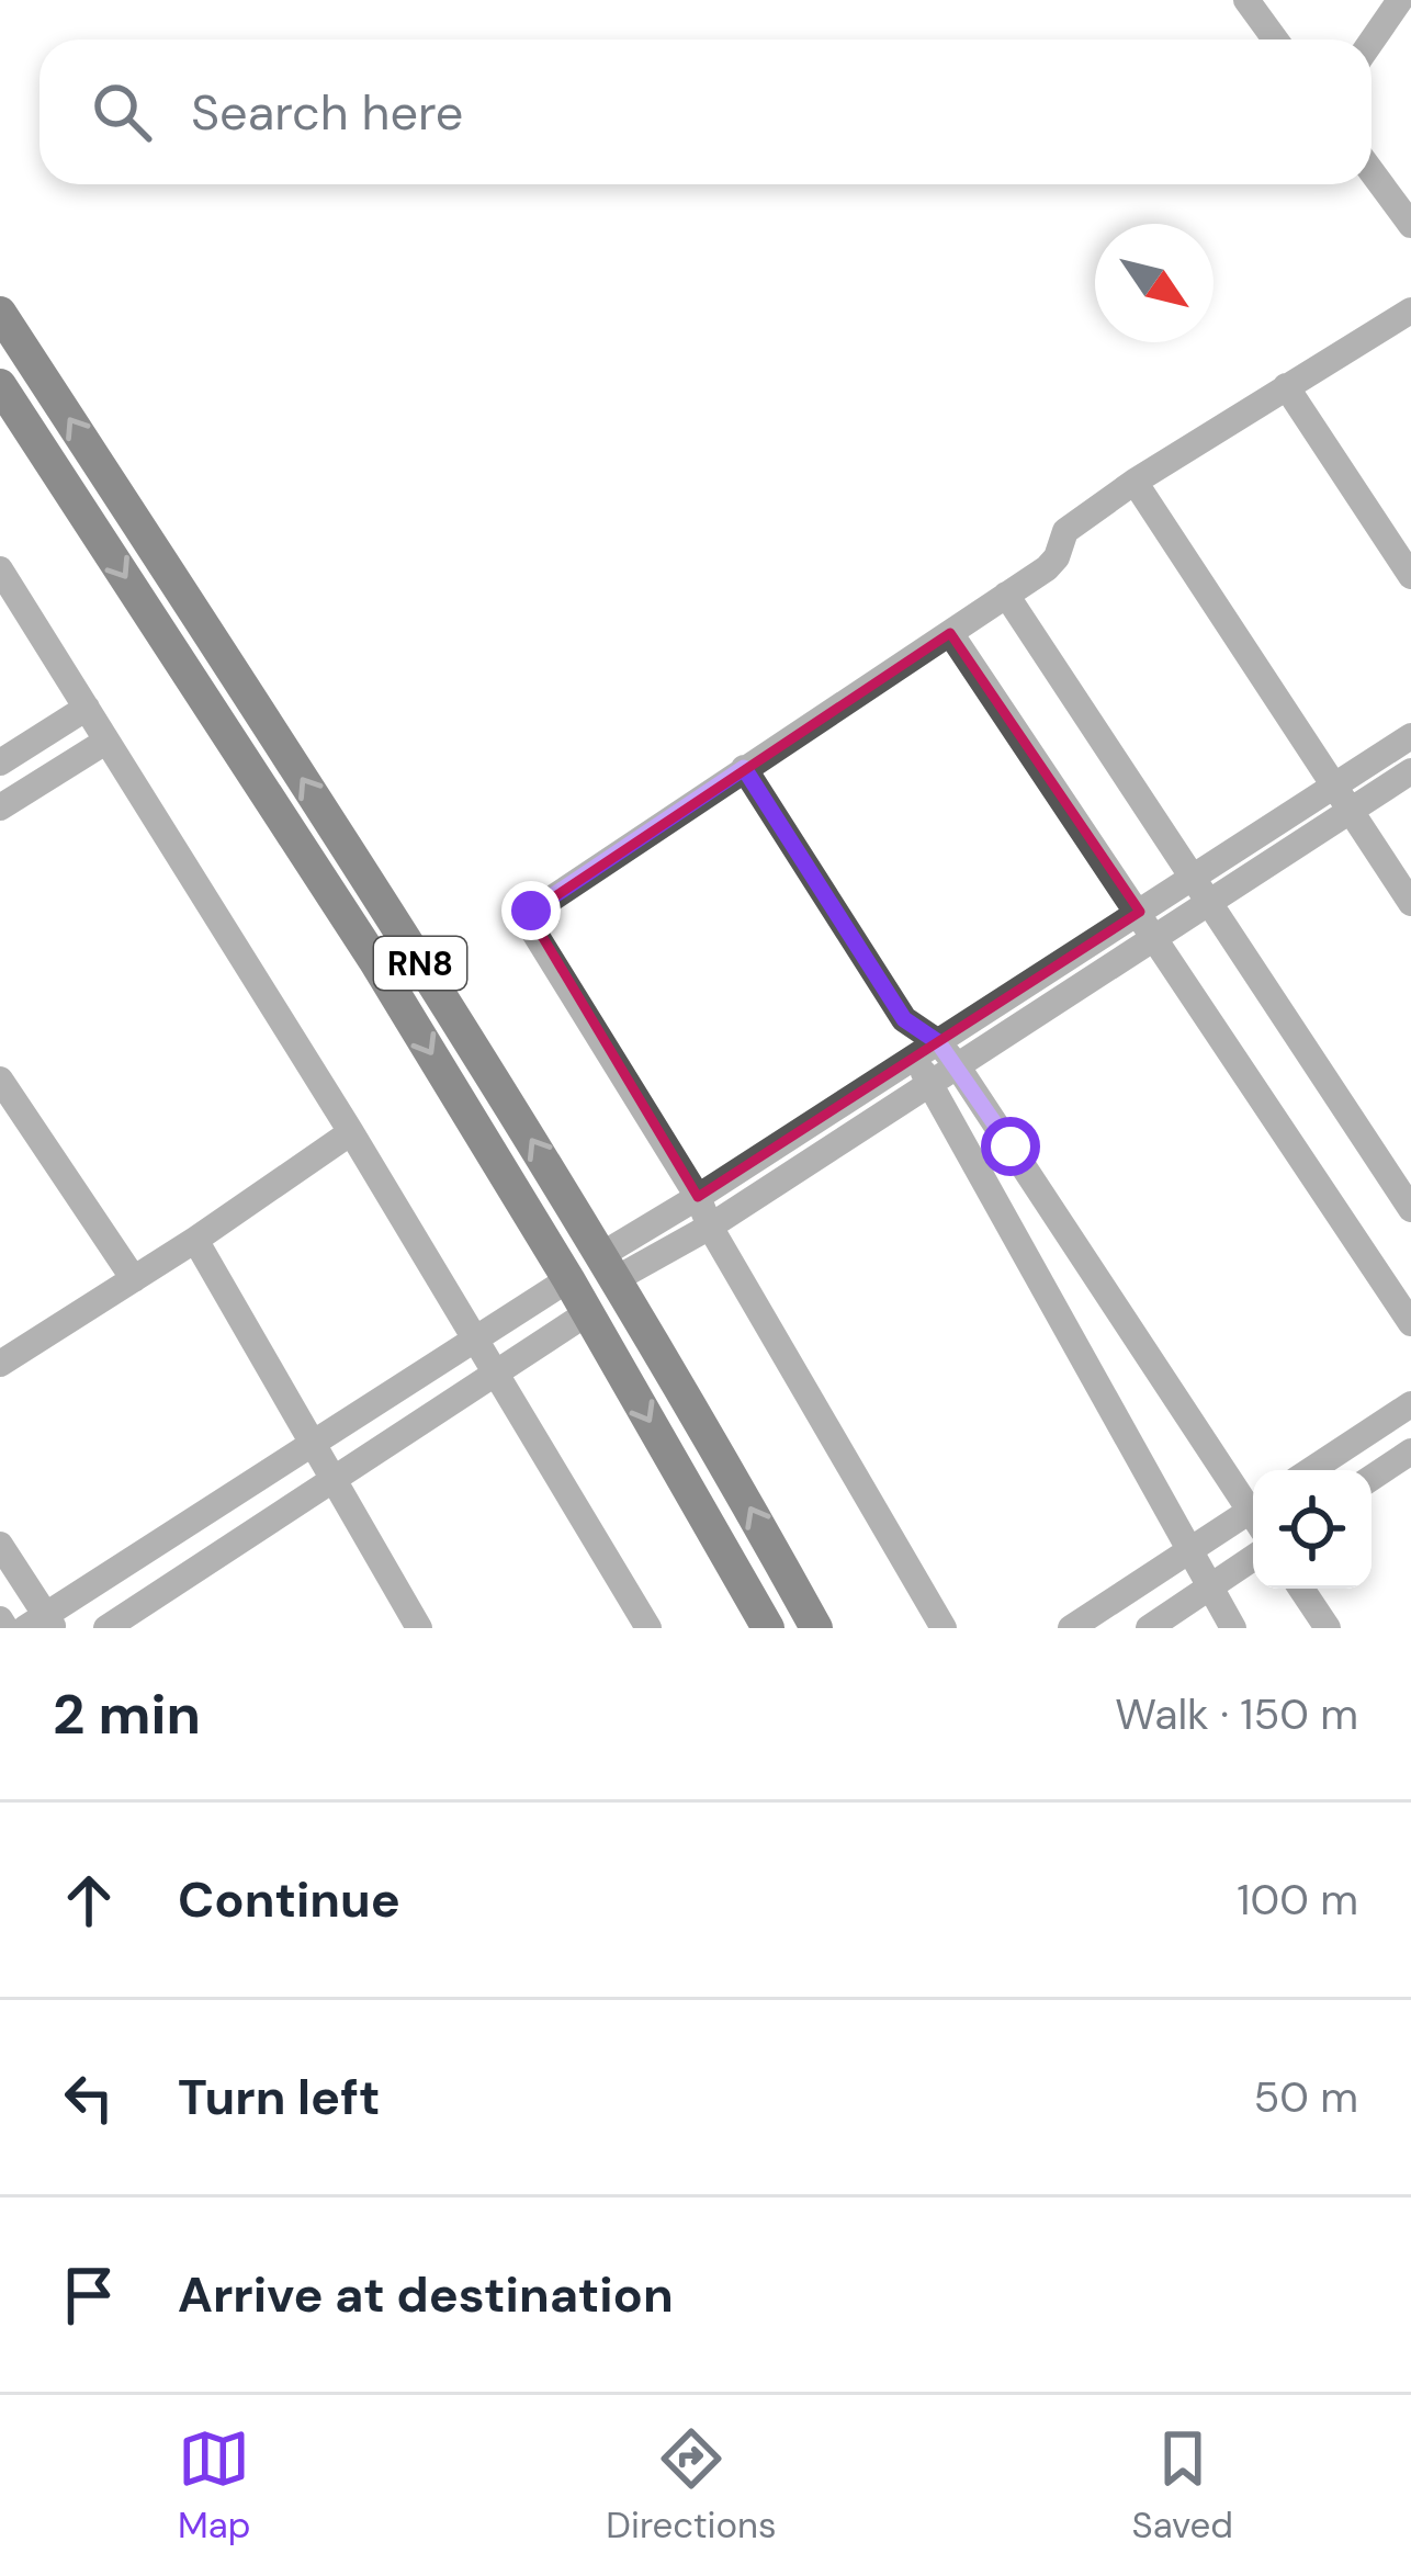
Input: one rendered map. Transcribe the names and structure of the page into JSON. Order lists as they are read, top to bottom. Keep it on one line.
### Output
{"streets":{"main road":["RN8"]},"north":"bottom right","page":{"search":"Search here","heading":["2 min","Walk · 150 m"],"list":[["Continue","100 m"],["Turn left","50 m"],"Arrive at destination"],"nav":["Map","Directions","Saved"]}}
